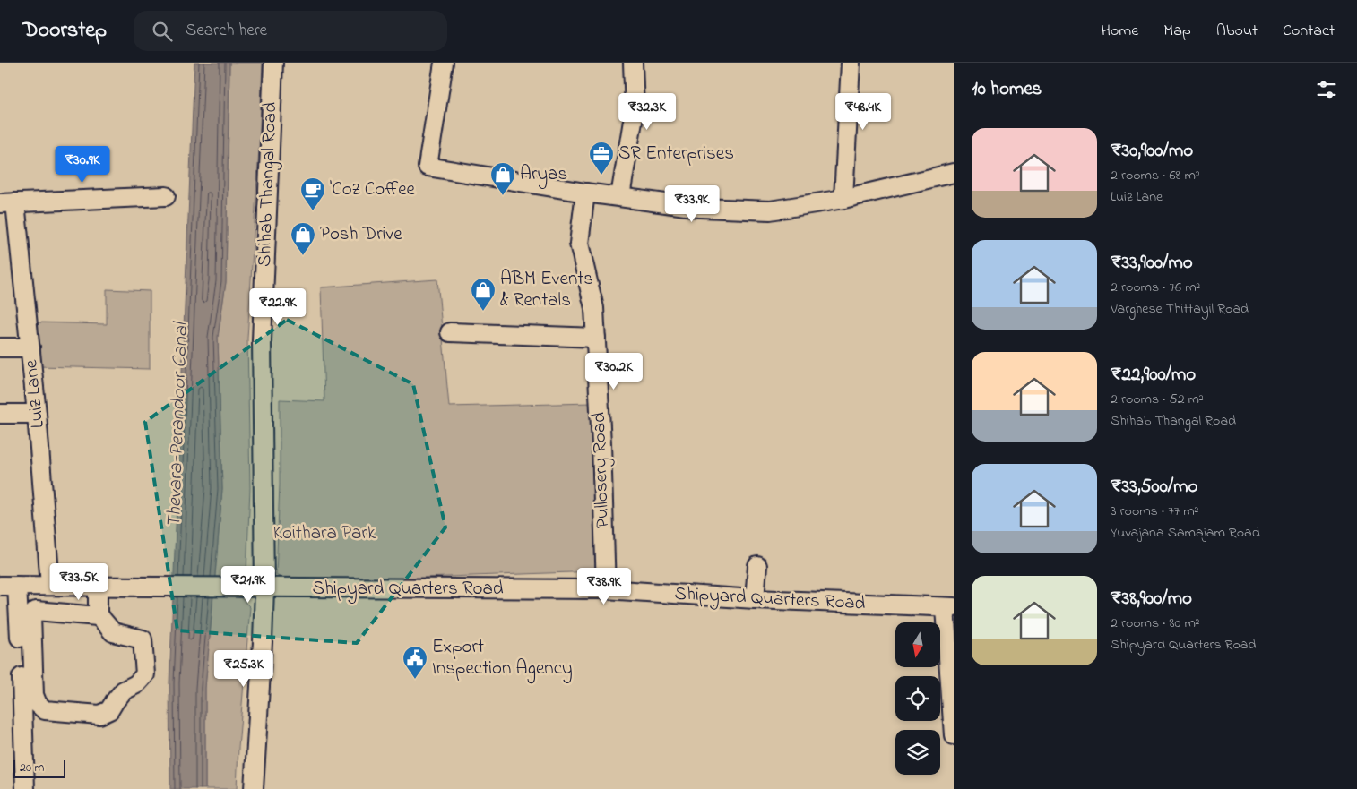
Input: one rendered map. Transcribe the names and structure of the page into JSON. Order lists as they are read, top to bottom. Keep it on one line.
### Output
{"streets":{"street":["Shihab Thangal Road","Luiz Lane","Pullosery Road","Shipyard Quarters Road"]},"crossings":[["Shihab Thangal Road","Shipyard Quarters Road"],["Luiz Lane","Shipyard Quarters Road"],["Pullosery Road","Shipyard Quarters Road"]],"water":["Thevara-Perandoor Canal"],"parks":["Koithara Park"],"places":{"office":["SR Enterprises"],"shop":["Aryas","Posh Drive","ABM Events & Rentals"],"cafe":["'Coz Coffee"],"public building":["Export Inspection Agency"]},"scale_bar":"20 m","north":"bottom","page":{"header":"Doorstep","search":"Search here","nav":["Home","Map","About","Contact"],"heading":"10 homes","price":["₹32.3K","₹48.4K","₹30.9K","₹33.9K","₹22.9K","₹30.2K","₹33.5K","₹21.9K","₹38.9K","₹25.3K"],"list":[{"name":"₹30,900/mo","note":"2 rooms · 68 m² · Luiz Lane"},{"name":"₹33,900/mo","note":"2 rooms · 76 m² · Varghese Thittayil Road"},{"name":"₹22,900/mo","note":"2 rooms · 52 m² · Shihab Thangal Road"},{"name":"₹33,500/mo","note":"3 rooms · 77 m² · Yuvajana Samajam Road"},{"name":"₹38,900/mo","note":"2 rooms · 80 m² · Shipyard Quarters Road"}],"scale":"20 m"}}
